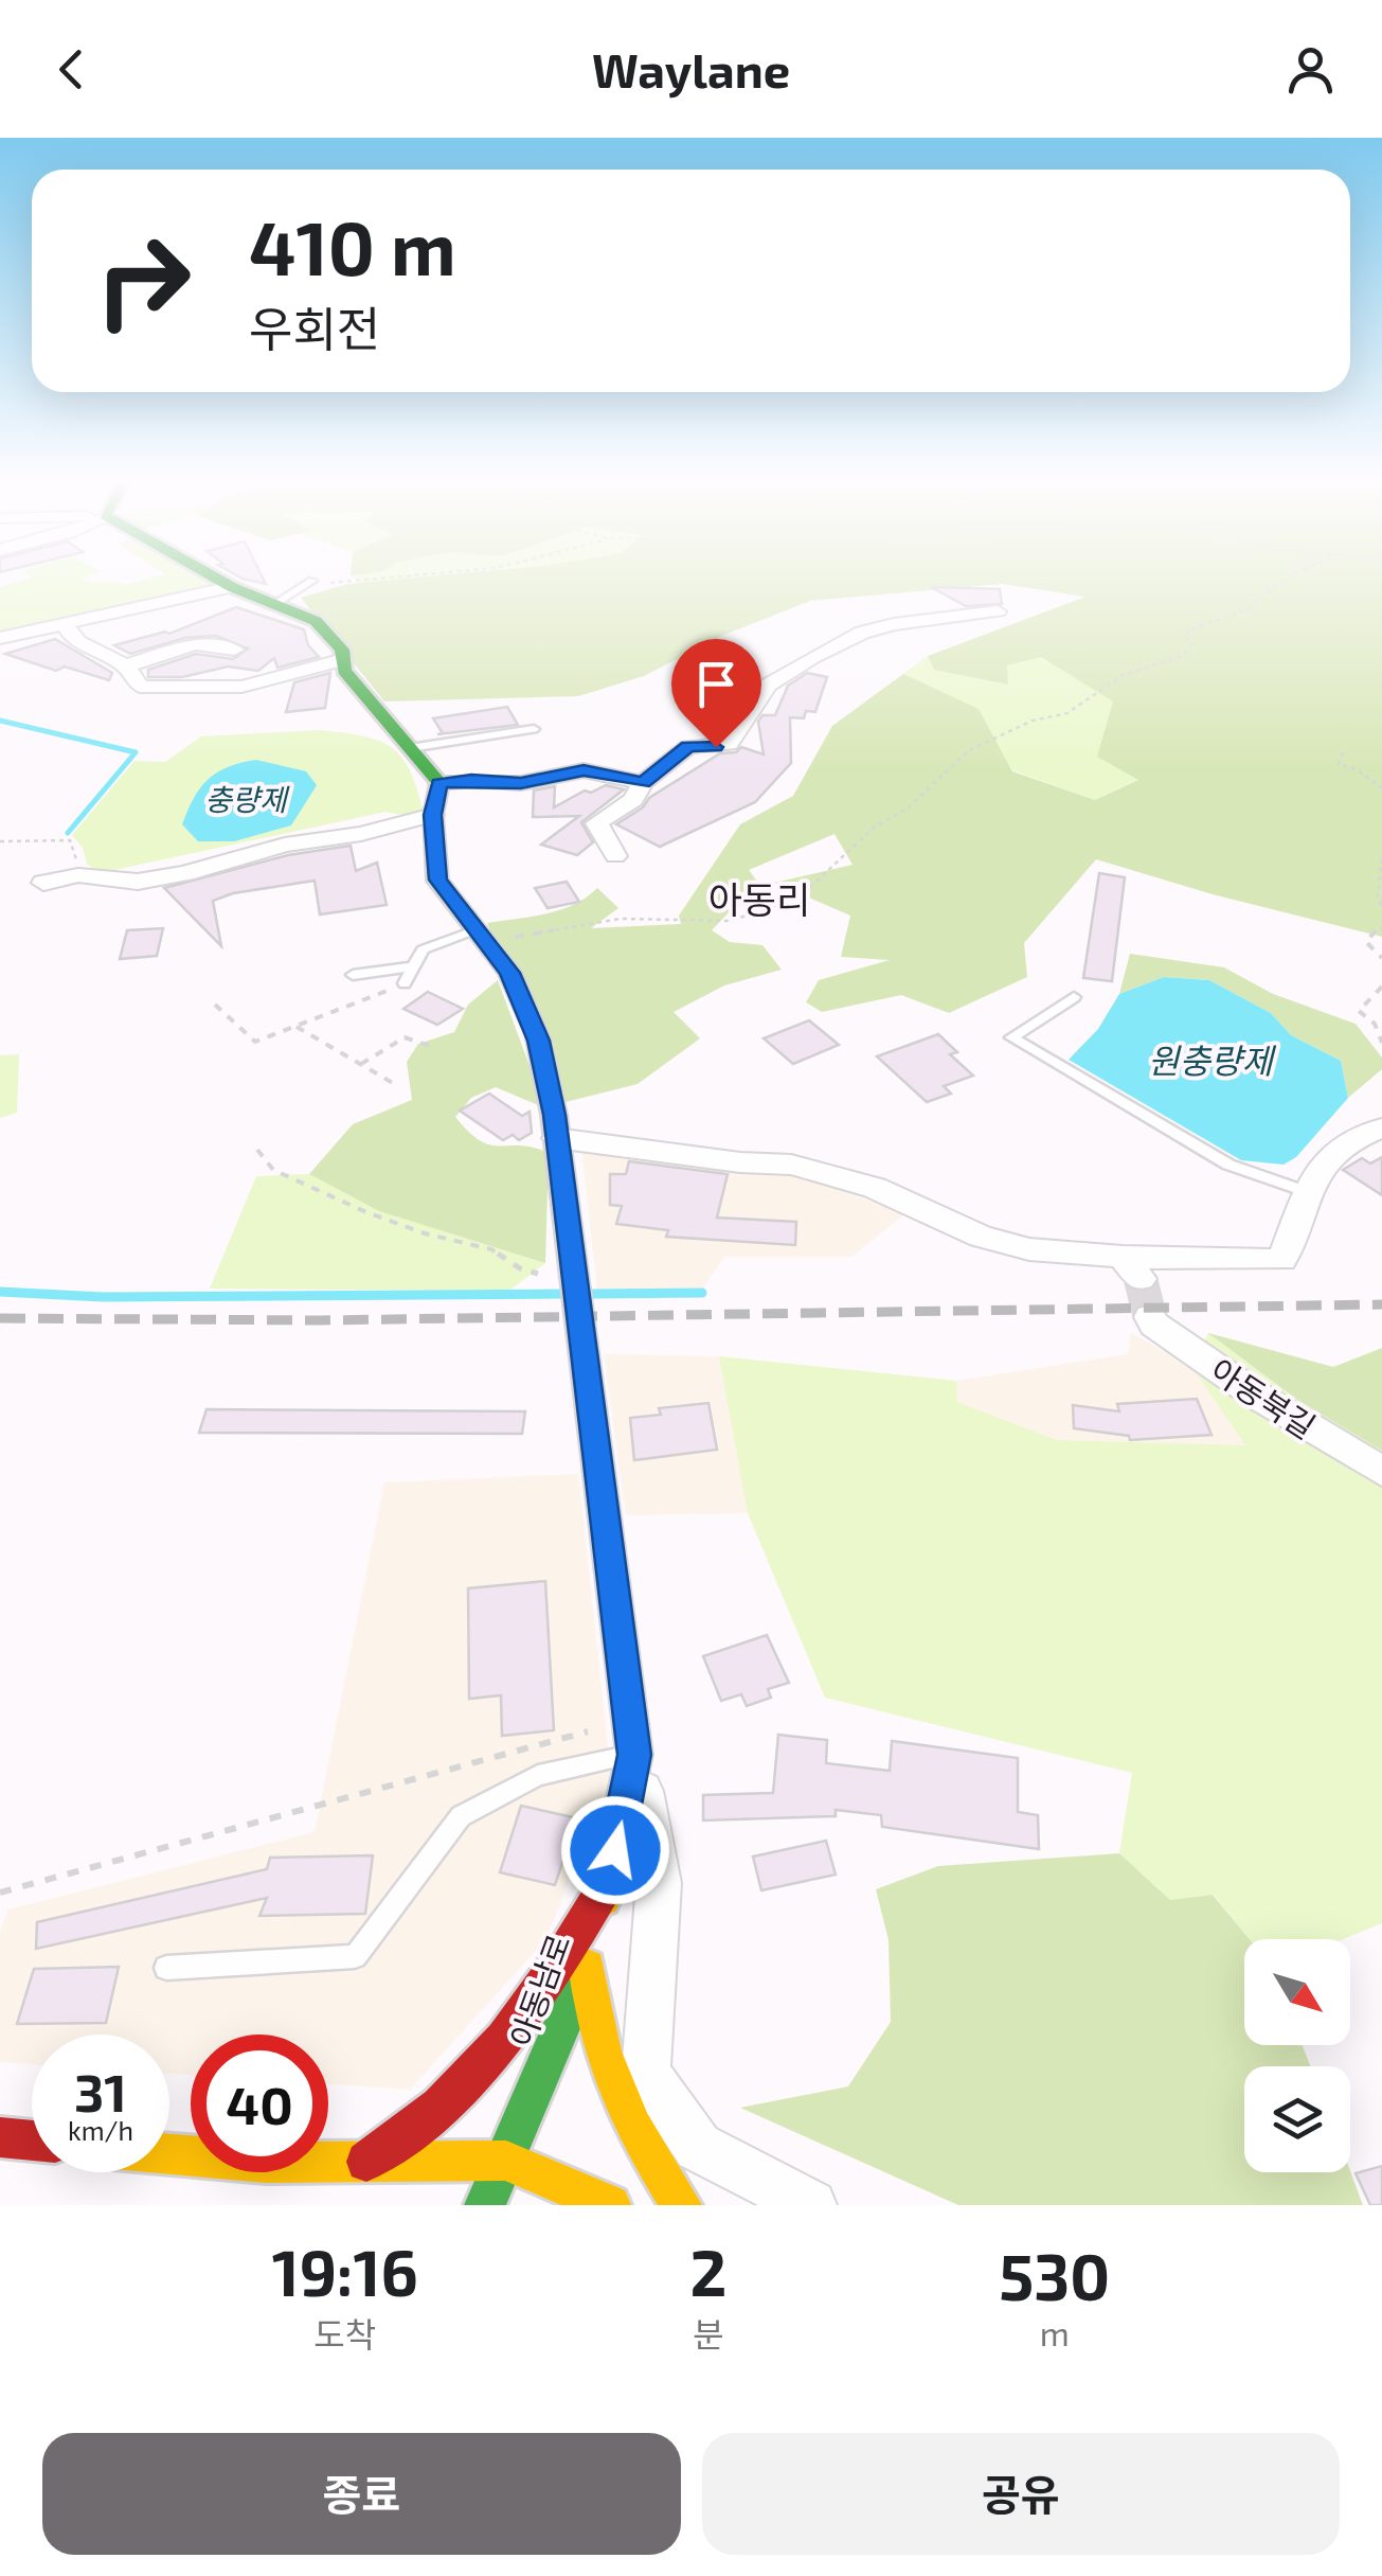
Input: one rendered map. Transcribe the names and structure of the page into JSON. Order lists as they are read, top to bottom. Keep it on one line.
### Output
{"streets":{"main road":["아동남로"],"street":["아동북길"]},"districts":["아동리"],"water":["충량제","원충량제"],"north":"bottom right","page":{"header":"Waylane","turn":["410 m","우회전"],"speed":"31 km/h","limit":"40","eta":["19:16","도착","2","분","530","m"],"buttons":["종료","공유"]}}
